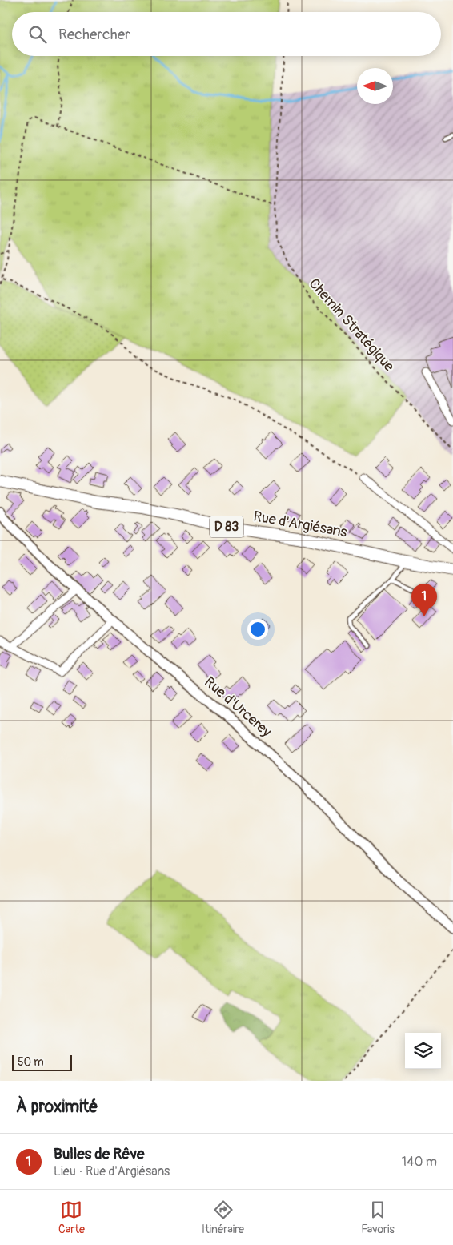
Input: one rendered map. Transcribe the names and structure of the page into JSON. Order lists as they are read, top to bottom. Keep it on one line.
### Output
{"streets":{"main road":["Rue d'Argiésans","D 83"],"street":["Rue d'Urcerey"],"path":["Chemin Stratégique"]},"scale_bar":"50 m","north":"left","page":{"search":"Rechercher","pins":"1","scale":"50 m","heading":"À proximité","list":[{"mark":"1","name":"Bulles de Rêve","note":"Lieu · Rue d'Argiésans","value":"140 m"}],"nav":["Carte","Itinéraire","Favoris"]}}
